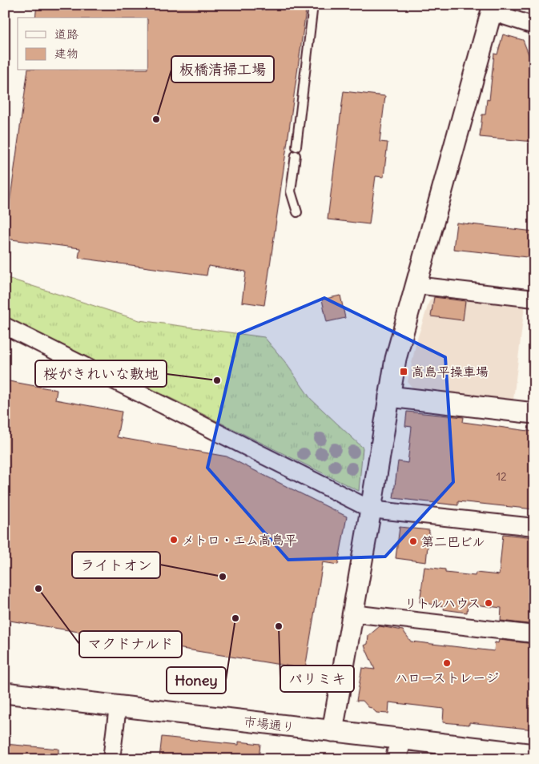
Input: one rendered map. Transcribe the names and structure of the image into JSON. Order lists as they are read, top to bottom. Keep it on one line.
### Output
{"streets":{"street":["市場通り"]},"places":{"other":["板橋清掃工場","桜がきれいな敷地","メトロ・エム高島平","第二巴ビル","ライトオン","マクドナルド","リトルハウス","Honey","パリミキ","ハローストレージ"],"transit":["高島平操車場"]},"house_numbers":["12"],"legend":["道路","建物"]}
